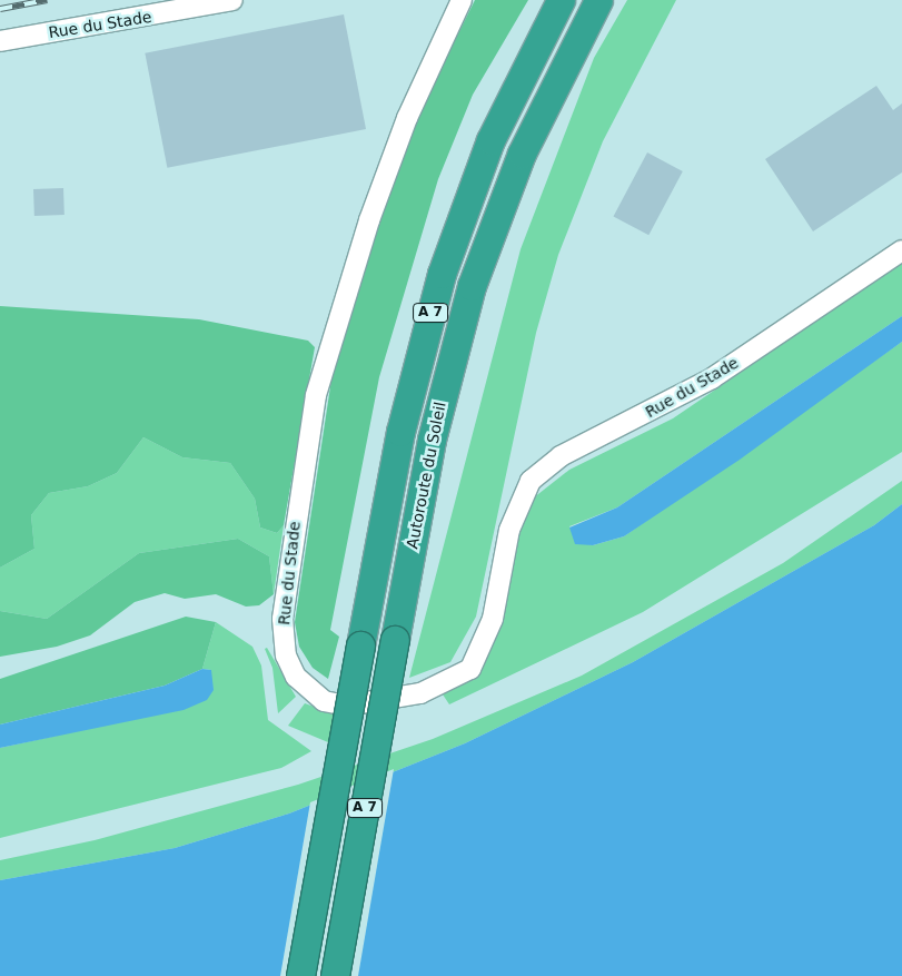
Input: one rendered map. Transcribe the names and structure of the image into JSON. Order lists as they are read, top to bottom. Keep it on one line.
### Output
{"streets":{"highway":["A 7","Autoroute du Soleil"],"street":["Rue du Stade"]}}
